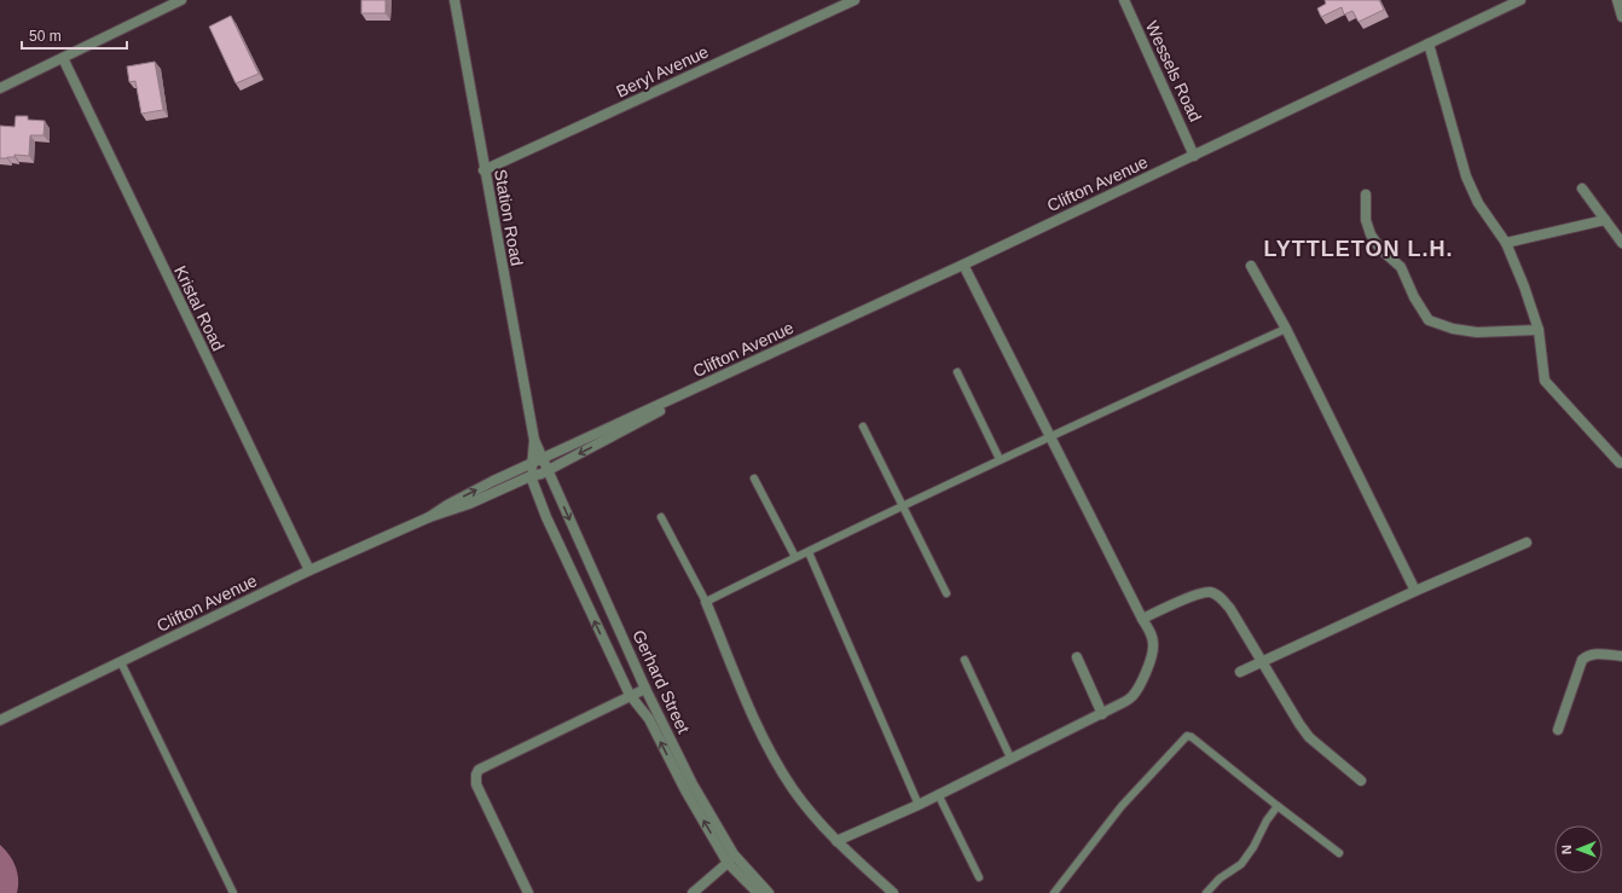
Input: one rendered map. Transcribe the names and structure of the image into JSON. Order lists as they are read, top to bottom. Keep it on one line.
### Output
{"streets":{"street":["Beryl Avenue","Wessels Road","Clifton Avenue","Station Road","Kristal Road","Gerhard Street"]},"crossings":[["Beryl Avenue","Station Road"],["Wessels Road","Clifton Avenue"],["Clifton Avenue","Station Road"],["Clifton Avenue","Kristal Road"],["Clifton Avenue","Gerhard Street"],["Station Road","Gerhard Street"]],"districts":["LYTTLETON L.H."],"scale_bar":"50 m","north":"left"}
